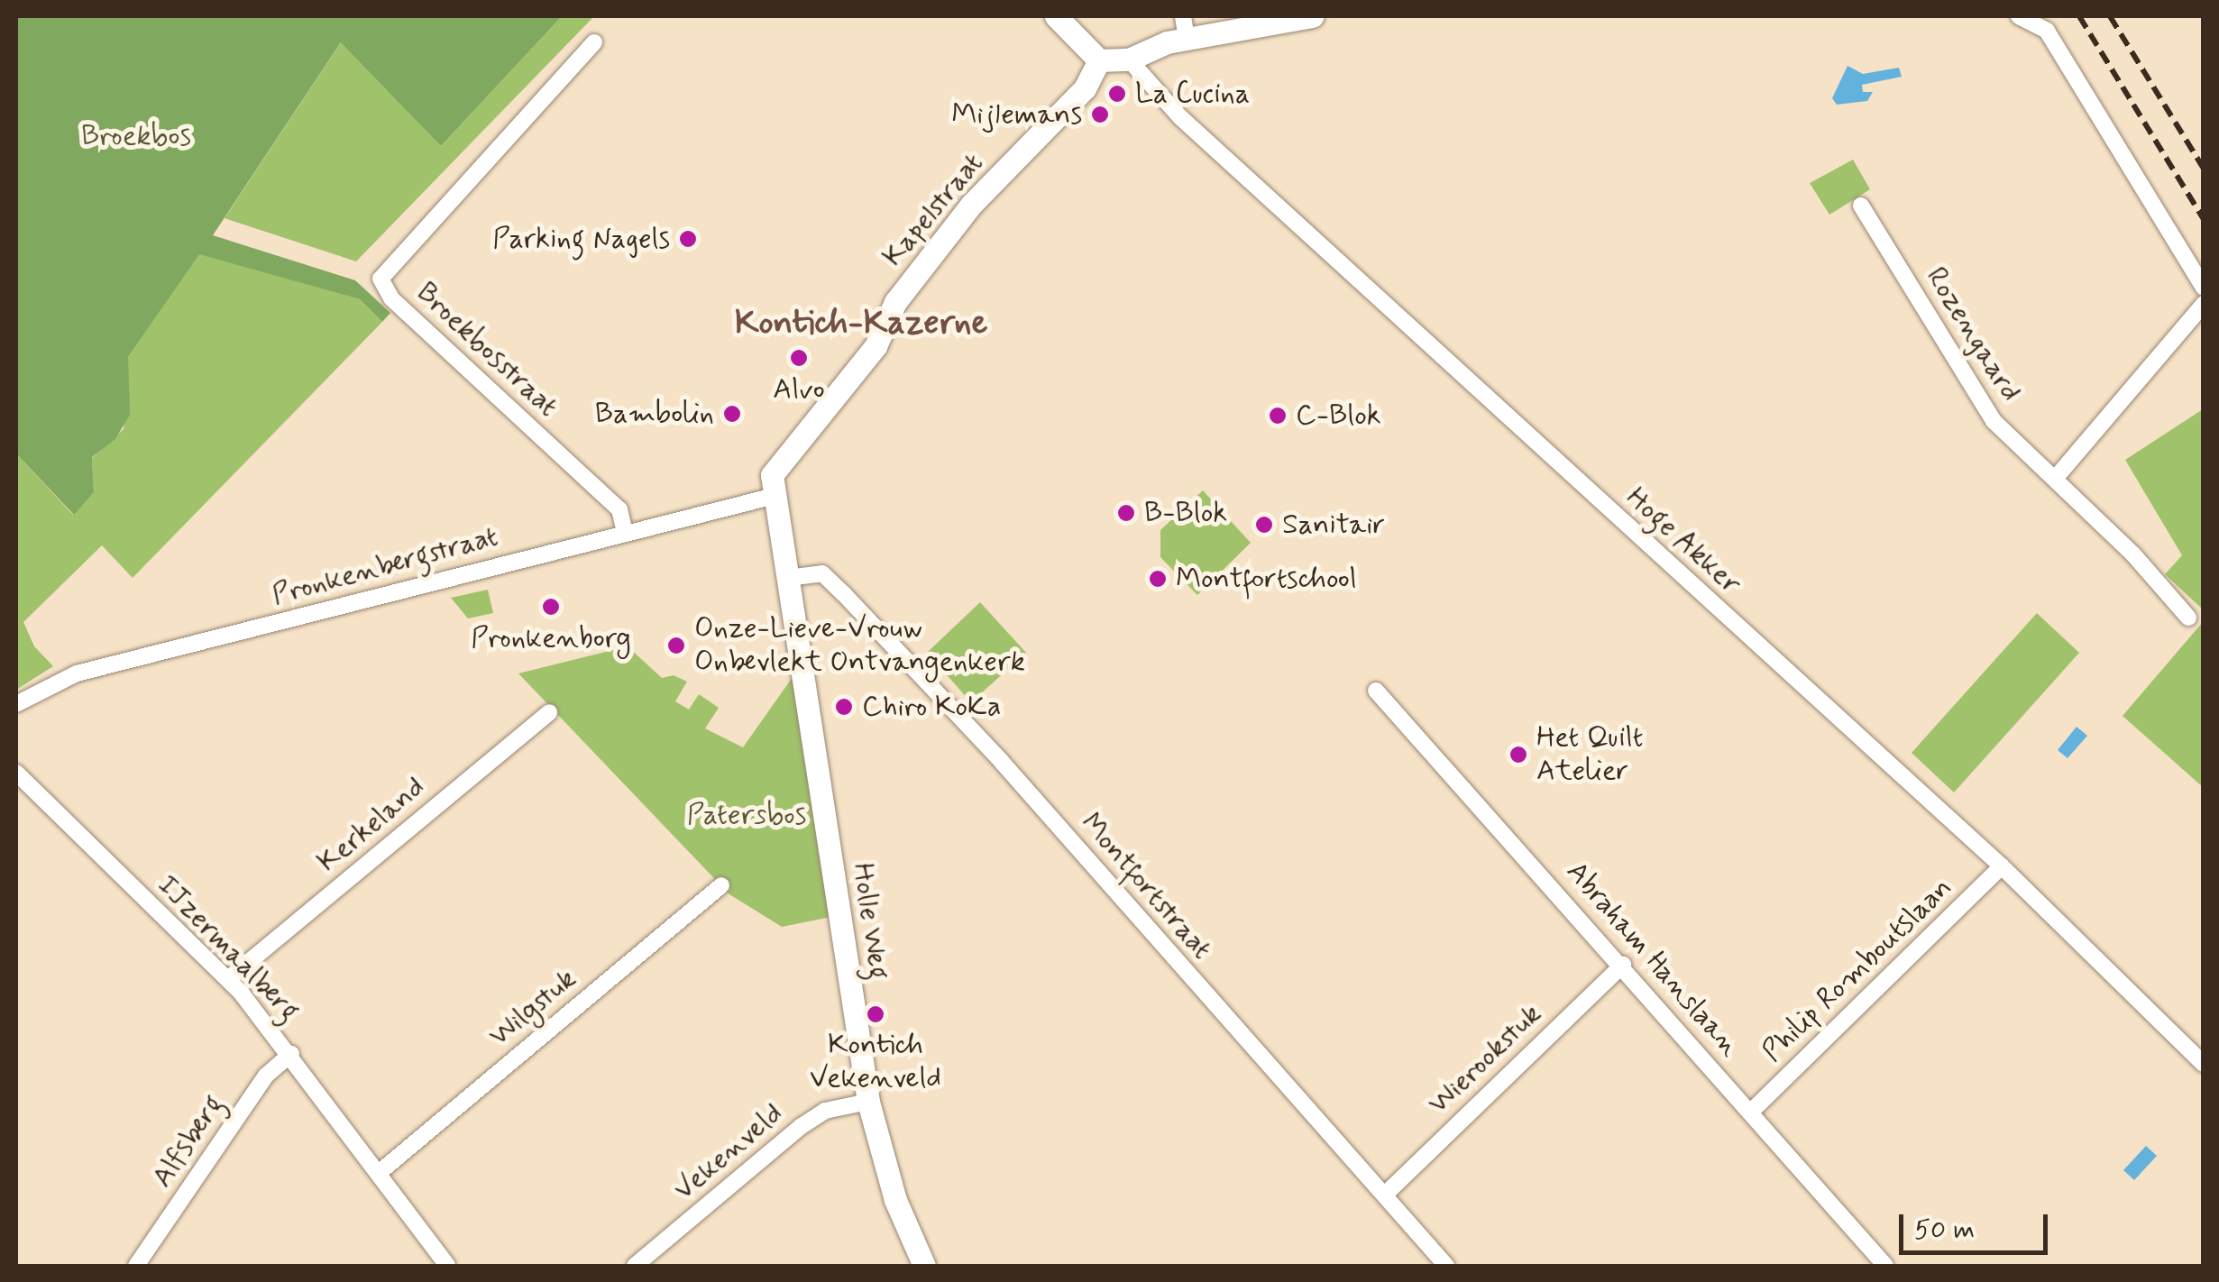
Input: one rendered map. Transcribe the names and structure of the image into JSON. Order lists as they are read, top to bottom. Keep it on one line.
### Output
{"streets":{"street":["Kapelstraat","Rozengaard","Broekbosstraat","Hoge Akker","Pronkenbergstraat","Kerkeland","Montfortstraat","Holle Weg","IJzermaalberg","Abraham Hanslaan","Philip Romboutslaan","Wilgstuk","Wierookstuk","Alfsberg","Vekenveld"]},"crossings":[["Kapelstraat","Pronkenbergstraat"],["Kapelstraat","Holle Weg"],["Broekbosstraat","Pronkenbergstraat"],["Hoge Akker","Philip Romboutslaan"],["Pronkenbergstraat","Holle Weg"],["Kerkeland","IJzermaalberg"],["Montfortstraat","Holle Weg"],["Montfortstraat","Wierookstuk"],["Holle Weg","Vekenveld"],["IJzermaalberg","Wilgstuk"],["IJzermaalberg","Alfsberg"],["Abraham Hanslaan","Philip Romboutslaan"],["Abraham Hanslaan","Wierookstuk"]],"districts":["Kontich-Kazerne"],"parks":["Broekbos","Patersbos"],"places":["La Cucina","Mijlemans","Parking Nagels","Alvo","Bambolin","C-Blok","B-Blok","Sanitair","Montfortschool","Pronkenborg","Onze-Lieve-Vrouw Onbevlekt Ontvangenkerk","Chiro KoKa","Het Quilt Atelier","Kontich Vekenveld"],"scale_bar":"50 m"}
